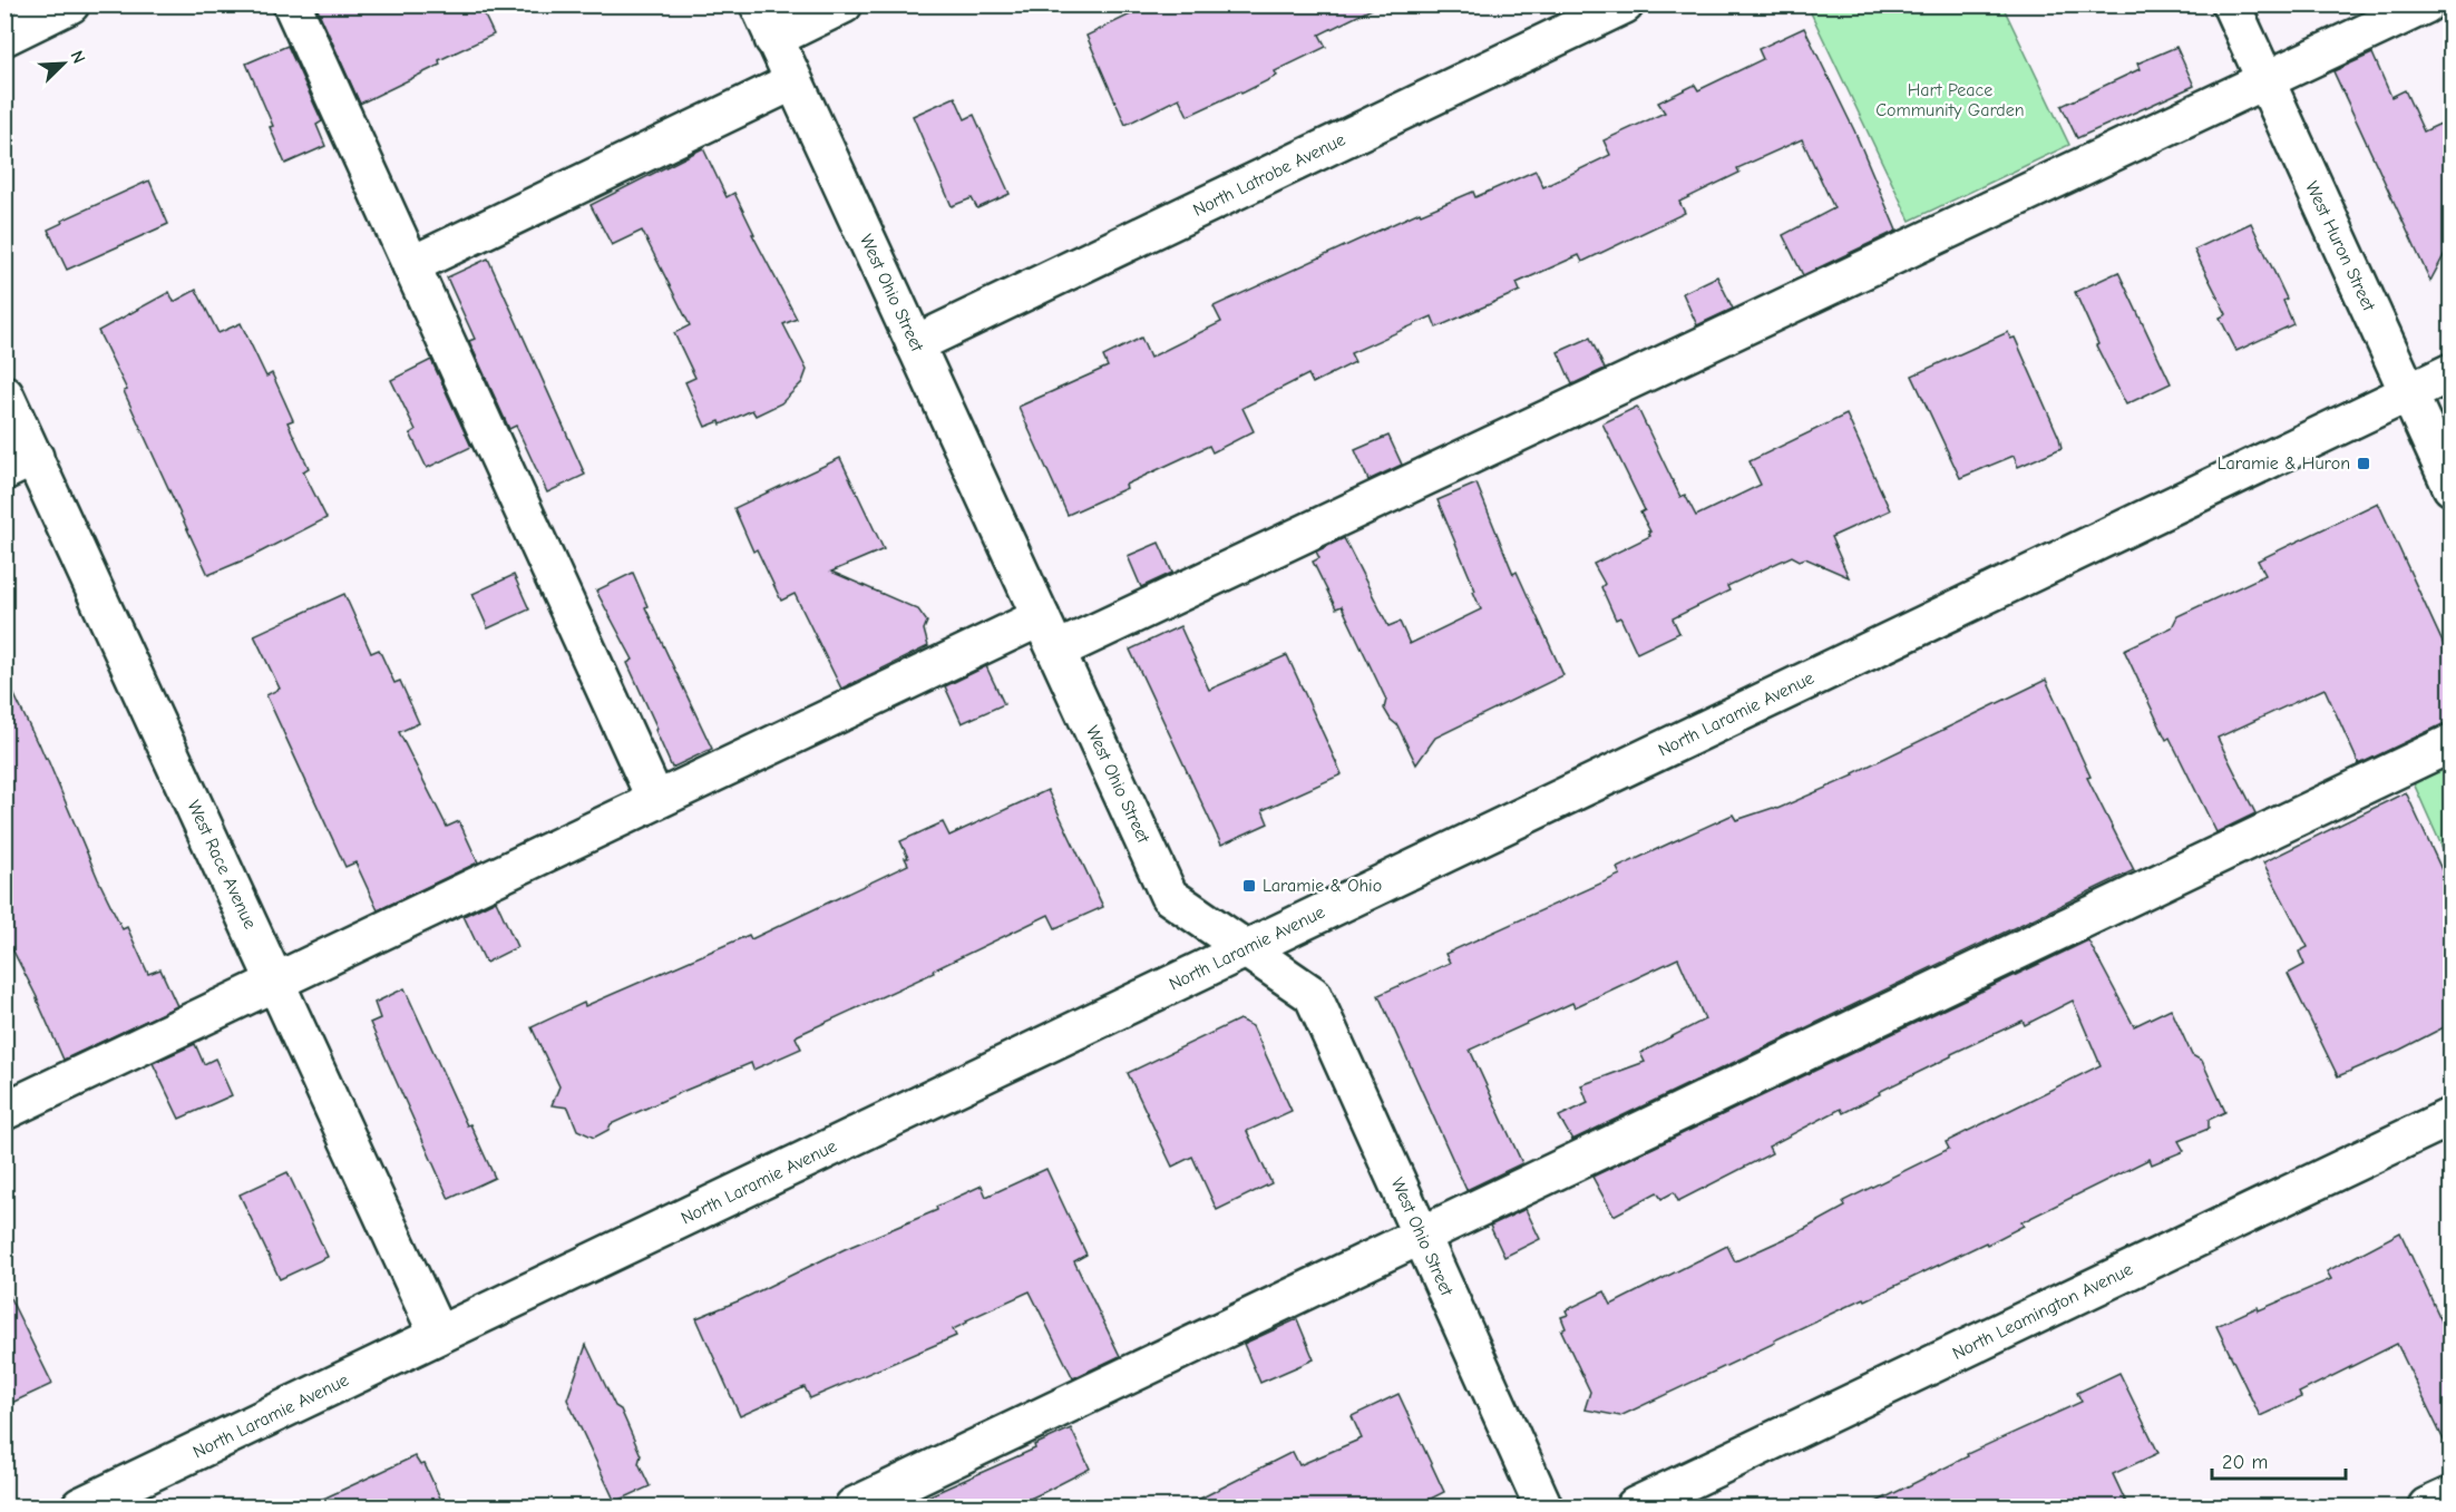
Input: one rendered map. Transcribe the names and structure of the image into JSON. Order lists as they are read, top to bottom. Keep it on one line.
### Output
{"streets":{"street":["North Latrobe Avenue","West Huron Street","West Ohio Street","North Laramie Avenue","West Race Avenue","North Leamington Avenue"]},"crossings":[["North Latrobe Avenue","West Ohio Street"],["West Huron Street","North Laramie Avenue"],["West Ohio Street","North Laramie Avenue"],["North Laramie Avenue","West Race Avenue"]],"parks":["Hart Peace Community Garden"],"places":{"transit":["Laramie & Huron","Laramie & Ohio"]},"scale_bar":"20 m","north":"top right"}
